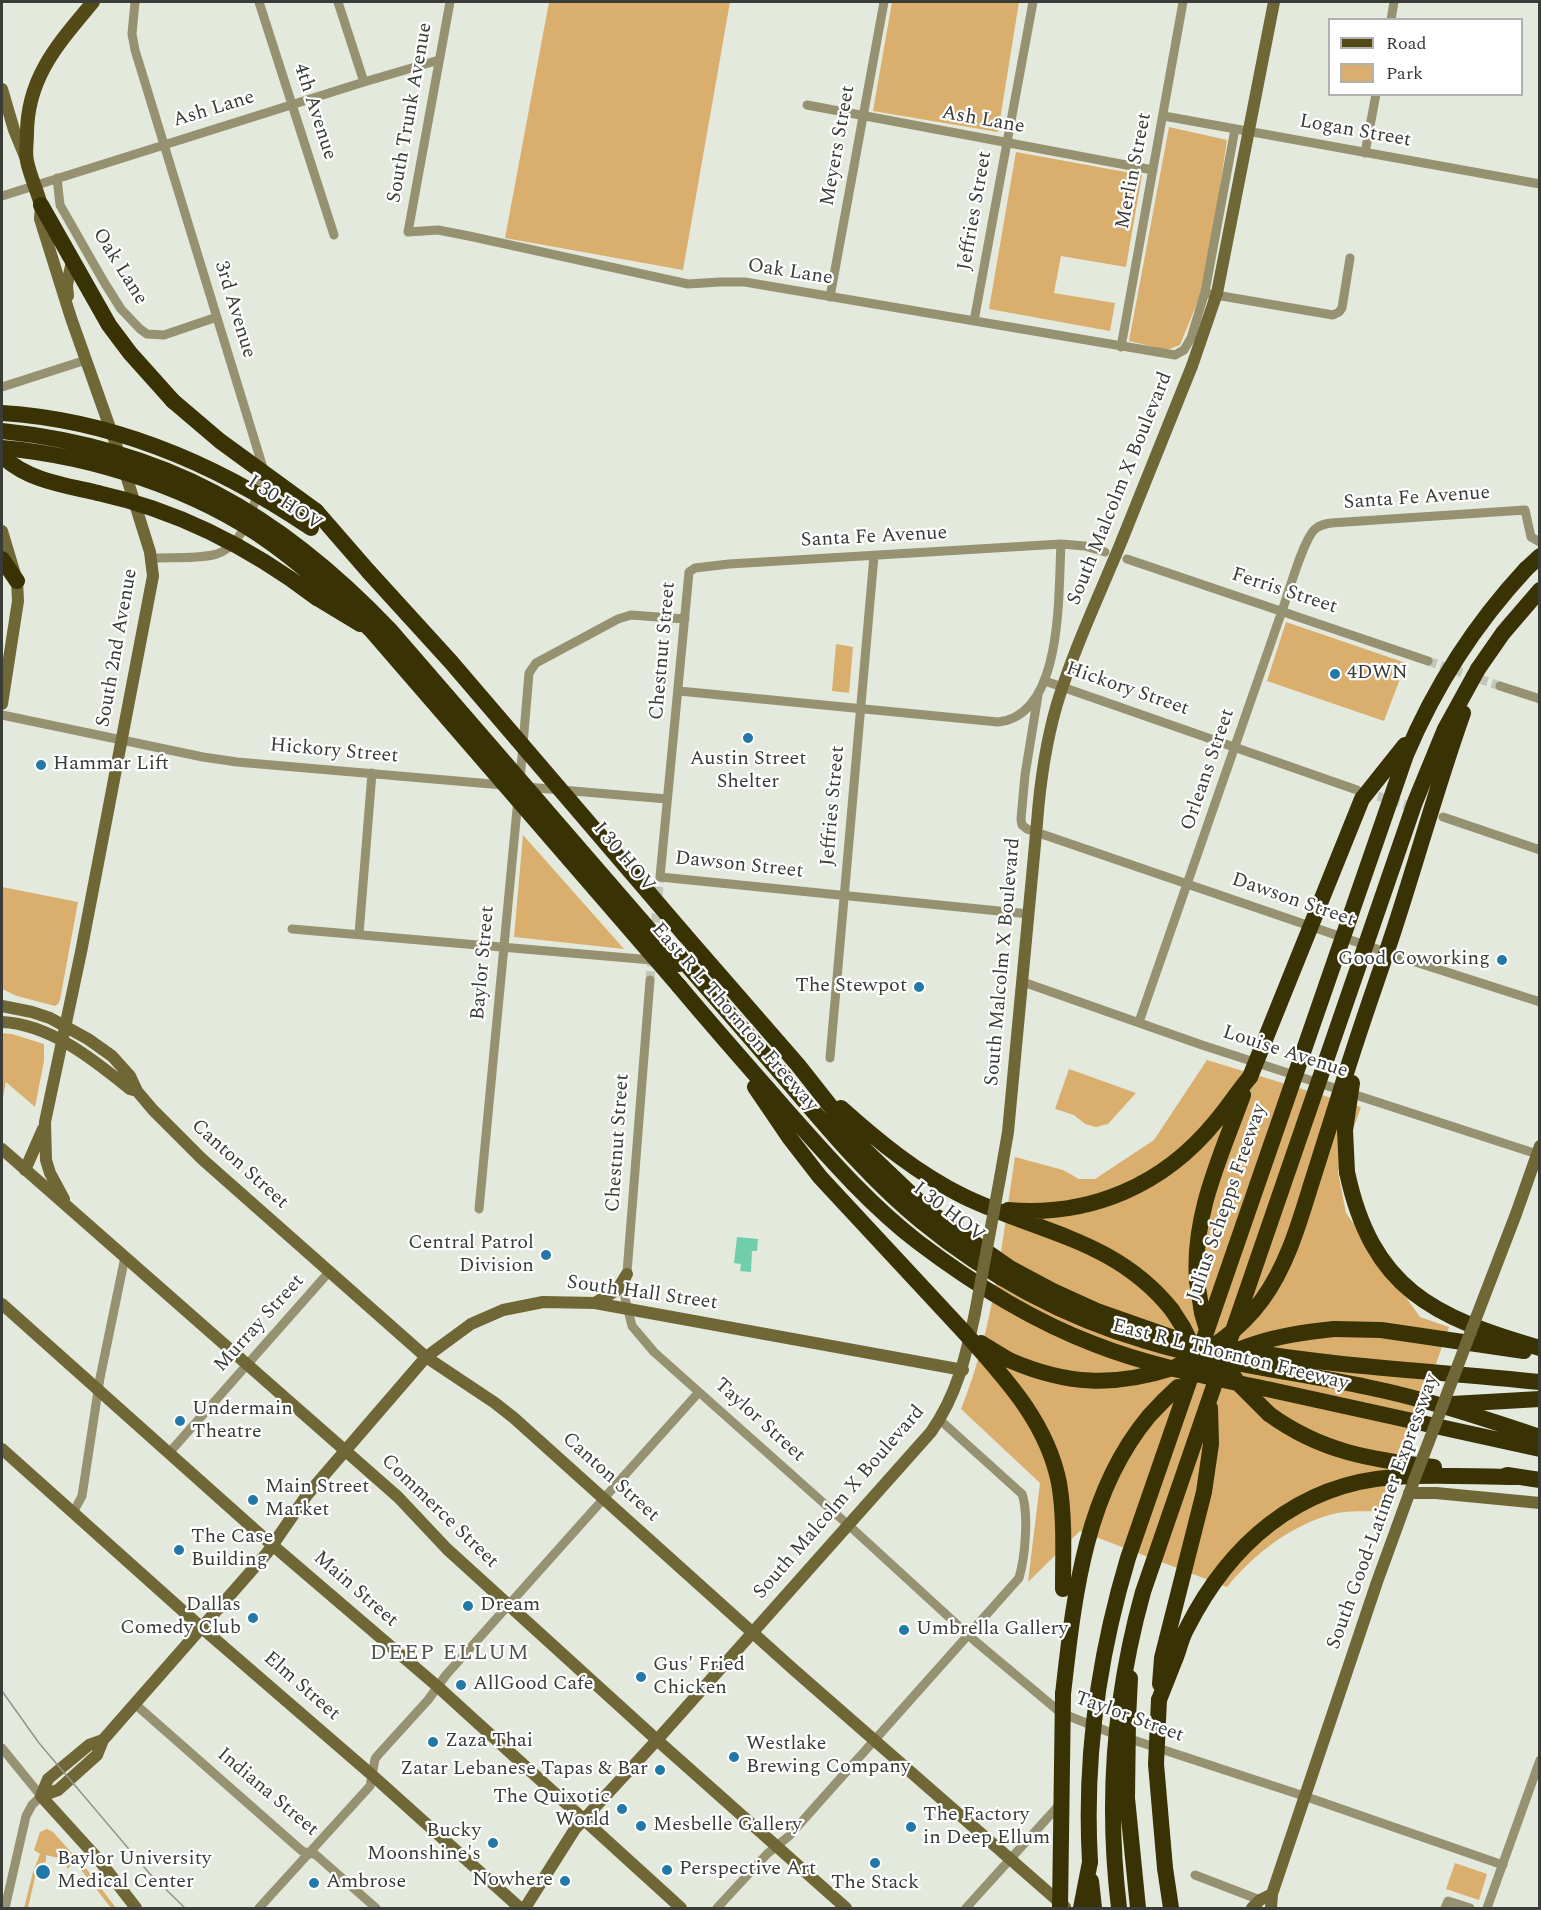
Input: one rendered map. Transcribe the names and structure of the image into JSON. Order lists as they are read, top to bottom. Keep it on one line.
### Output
{"streets":{"highway":["I 30 HOV","East R L Thornton Freeway","Julius Schepps Freeway"],"main road":["South Malcolm X Boulevard","South 2nd Avenue","Canton Street","South Hall Street","Commerce Street","South Good-Latimer Expressway","Main Street","Elm Street"],"street":["Ash Lane","4th Avenue","South Trunk Avenue","Logan Street","Meyers Street","Merlin Street","Jeffries Street","Oak Lane","3rd Avenue","Santa Fe Avenue","Ferris Street","Chestnut Street","Hickory Street","Orleans Street","Dawson Street","Baylor Street","Louise Avenue","Murray Street","Taylor Street","Indiana Street"]},"crossings":[["Ash Lane","4th Avenue"],["Ash Lane","South Trunk Avenue"],["Ash Lane","Meyers Street"],["Ash Lane","Merlin Street"],["Ash Lane","Jeffries Street"],["Ash Lane","Oak Lane"],["Ash Lane","3rd Avenue"],["Ash Lane","South 2nd Avenue"],["South Trunk Avenue","Oak Lane"],["Logan Street","Merlin Street"],["Logan Street","South Malcolm X Boulevard"],["Meyers Street","Oak Lane"],["Merlin Street","Oak Lane"],["Jeffries Street","Oak Lane"],["Jeffries Street","Santa Fe Avenue"],["Jeffries Street","Hickory Street"],["Jeffries Street","Dawson Street"],["Oak Lane","3rd Avenue"],["3rd Avenue","South 2nd Avenue"],["South Malcolm X Boulevard","Dawson Street"],["South Malcolm X Boulevard","Louise Avenue"],["South Malcolm X Boulevard","Canton Street"],["South Malcolm X Boulevard","South Hall Street"],["South Malcolm X Boulevard","Taylor Street"],["South Malcolm X Boulevard","Commerce Street"],["South Malcolm X Boulevard","Main Street"],["Santa Fe Avenue","Chestnut Street"],["Santa Fe Avenue","Orleans Street"],["Ferris Street","Orleans Street"],["South 2nd Avenue","Hickory Street"],["South 2nd Avenue","Canton Street"],["South 2nd Avenue","Commerce Street"],["Chestnut Street","Hickory Street"],["Chestnut Street","Dawson Street"],["Chestnut Street","Baylor Street"],["Chestnut Street","South Hall Street"],["Chestnut Street","Taylor Street"],["Hickory Street","Orleans Street"],["Hickory Street","Baylor Street"],["Orleans Street","Dawson Street"],["Orleans Street","Louise Avenue"],["Louise Avenue","South Good-Latimer Expressway"],["Canton Street","South Hall Street"],["Canton Street","Murray Street"],["South Hall Street","Taylor Street"],["South Hall Street","Commerce Street"],["South Hall Street","Main Street"],["South Hall Street","Elm Street"],["South Hall Street","Indiana Street"],["Murray Street","Commerce Street"],["Murray Street","Main Street"],["Taylor Street","South Good-Latimer Expressway"]],"districts":["DEEP ELLUM"],"places":["4DWN","Austin Street Shelter","Hammar Lift","Good Coworking","The Stewpot","Central Patrol Division","Undermain Theatre","Main Street Market","The Case Building","Dream","Dallas Comedy Club","Umbrella Gallery","Gus' Fried Chicken","AllGood Cafe","Zaza Thai","Westlake Brewing Company","Zatar Lebanese Tapas & Bar","The Quixotic World","Mesbelle Gallery","The Factory in Deep Ellum","Bucky Moonshine's","The Stack","Perspective Art","Baylor University Medical Center","Nowhere","Ambrose"],"legend":["Road","Park"]}
